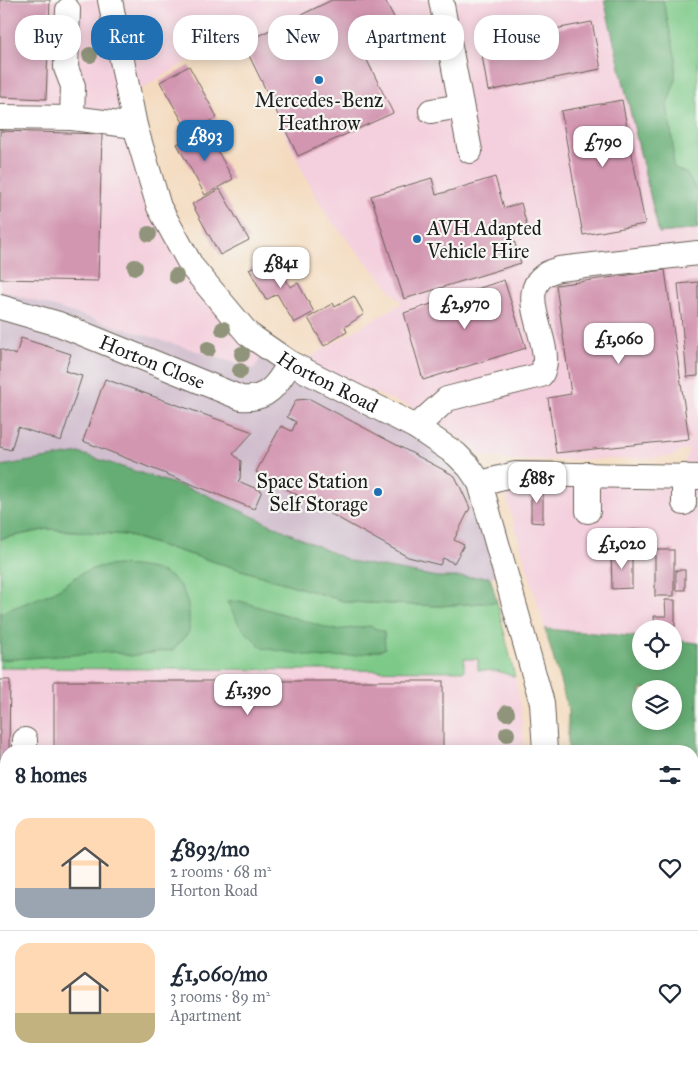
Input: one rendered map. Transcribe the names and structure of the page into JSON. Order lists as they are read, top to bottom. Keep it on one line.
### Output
{"streets":{"street":["Horton Close","Horton Road"]},"crossings":[["Horton Close","Horton Road"]],"places":["Mercedes-Benz Heathrow","AVH Adapted Vehicle Hire","Space Station Self Storage"],"page":{"chip":["Buy","Rent","Filters","New","Apartment","House"],"price":["£893","£790","£841","£2,970","£1,060","£885","£1,020","£1,390"],"heading":"8 homes","list":[{"name":"£893/mo","note":"2 rooms · 68 m² · Horton Road"},{"name":"£1,060/mo","note":"3 rooms · 89 m² · Apartment"}]}}
